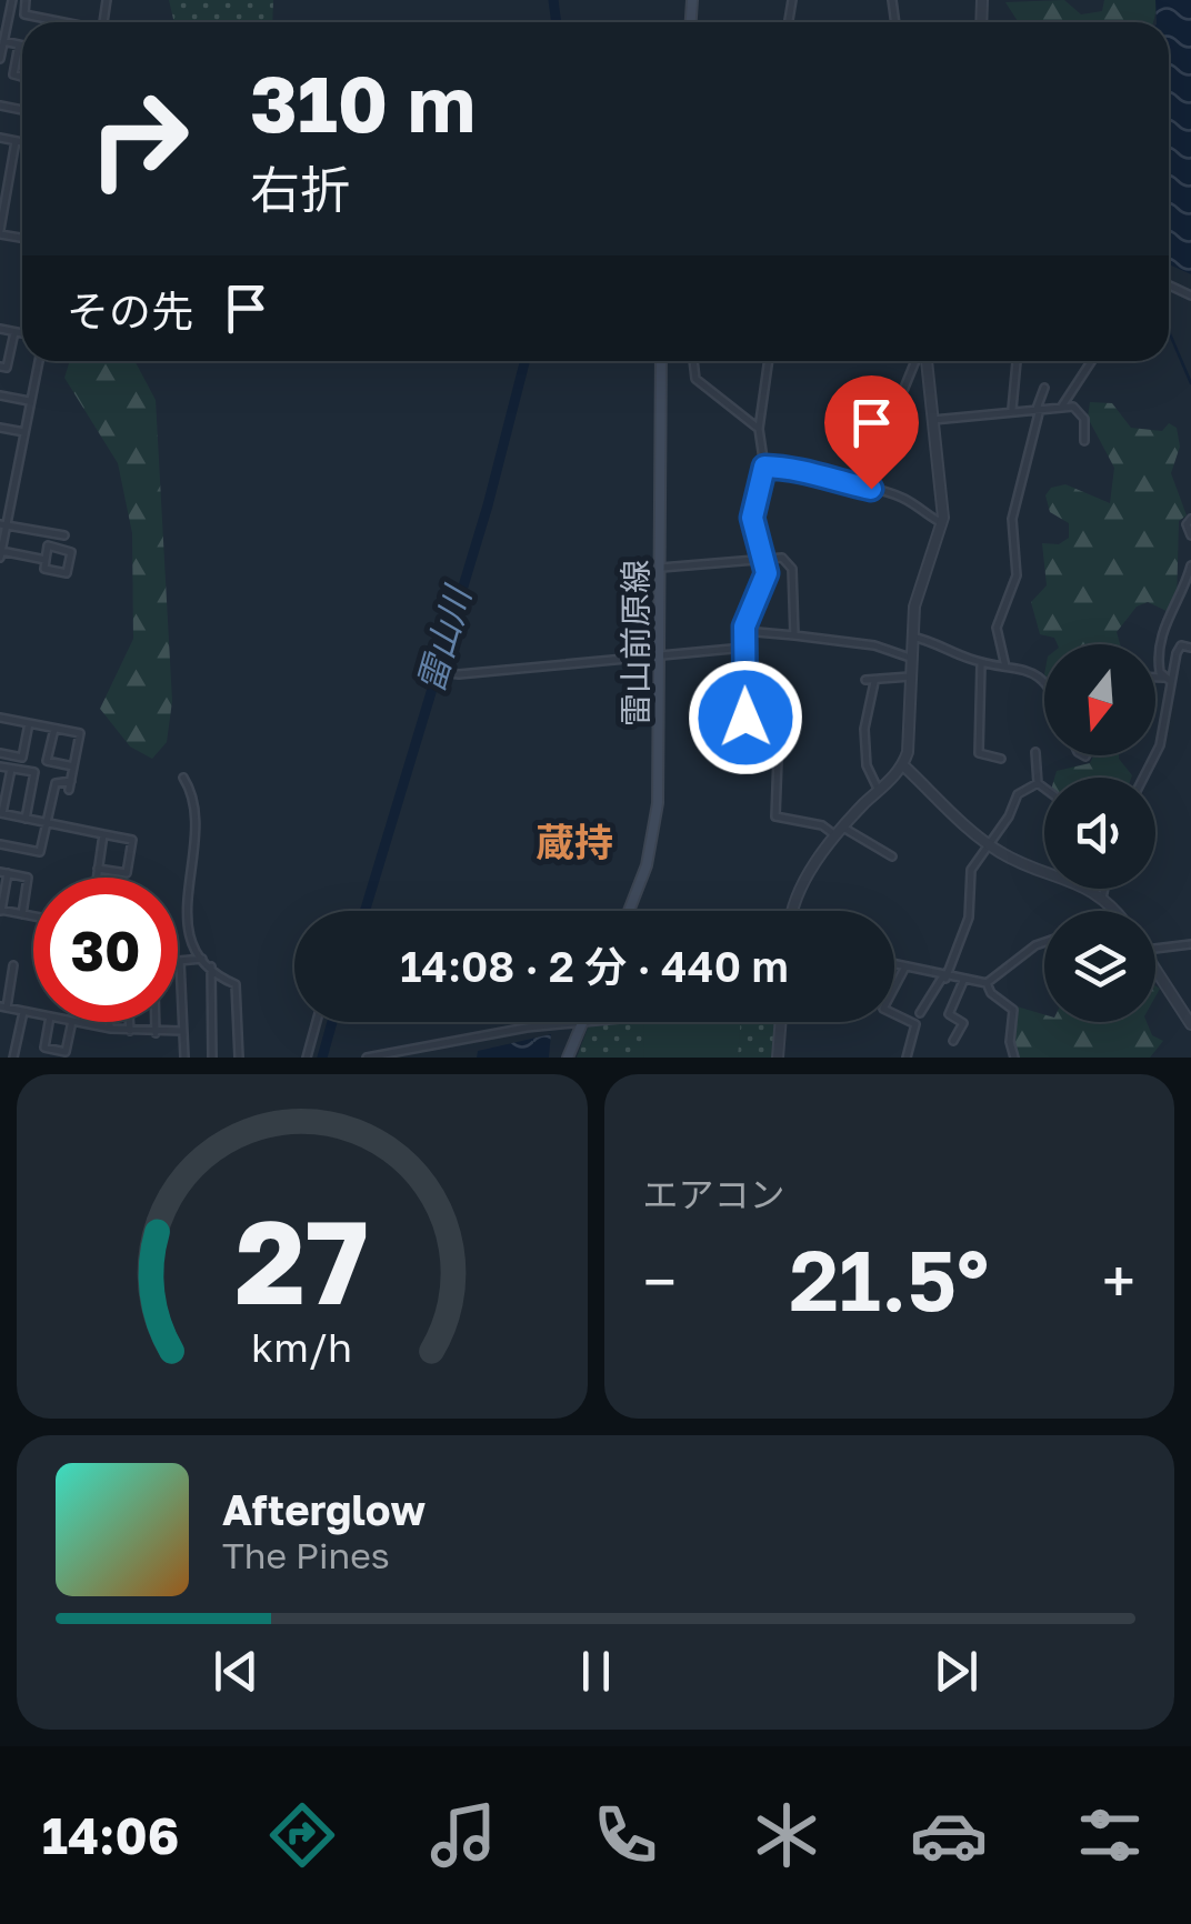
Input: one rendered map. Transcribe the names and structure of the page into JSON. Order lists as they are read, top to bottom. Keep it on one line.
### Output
{"streets":{"main road":["雷山前原線"]},"districts":["蔵持"],"water":["雷山川"],"north":"bottom","page":{"turn":["310 m","右折"],"then":"その先","limit":"30","trip":"14:08 · 2 分 · 440 m","tile":"エアコン","heat":["−","21.5°","+"],"song":["Afterglow","The Pines"],"tabs":"14:06","gauge":["27","km/h"]}}
